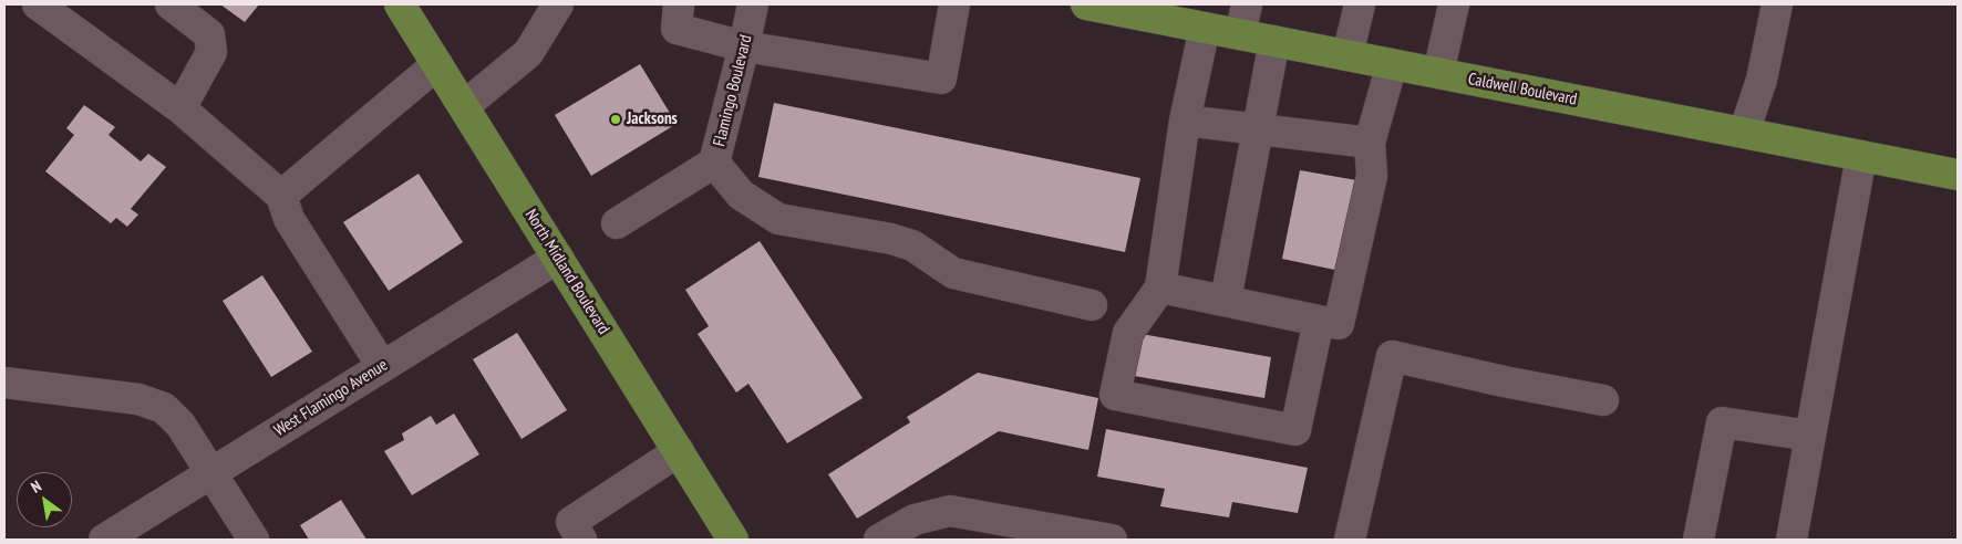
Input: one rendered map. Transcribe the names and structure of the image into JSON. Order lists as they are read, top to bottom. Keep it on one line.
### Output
{"streets":{"main road":["Caldwell Boulevard","North Midland Boulevard"],"street":["Flamingo Boulevard","West Flamingo Avenue"]},"crossings":[["North Midland Boulevard","West Flamingo Avenue"]],"places":["Jacksons"],"north":"top left"}
